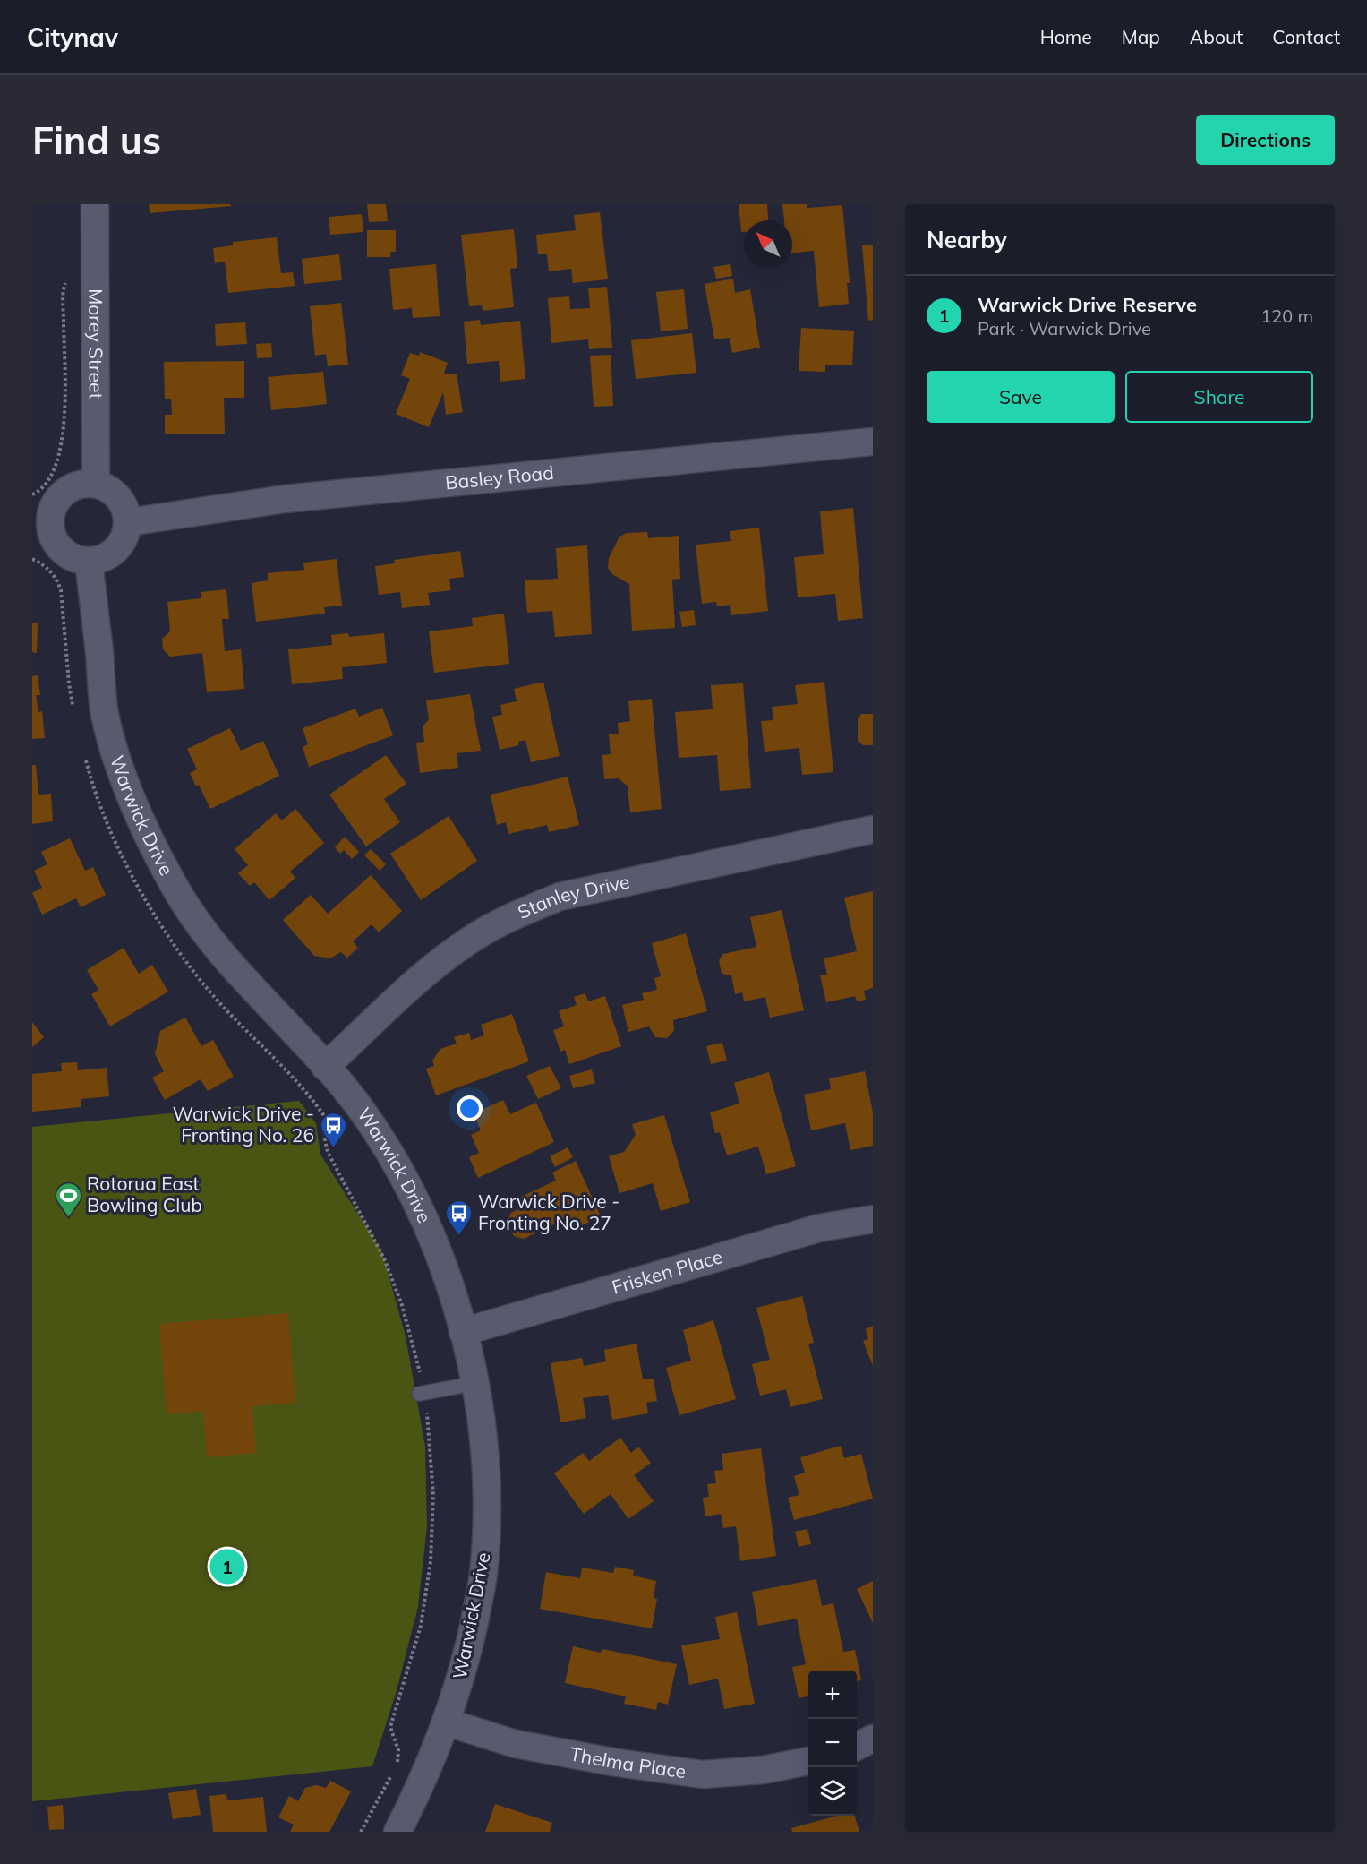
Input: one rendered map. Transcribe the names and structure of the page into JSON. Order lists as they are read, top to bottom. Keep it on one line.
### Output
{"streets":{"street":["Morey Street","Basley Road","Warwick Drive","Stanley Drive","Frisken Place","Thelma Place"]},"crossings":[["Morey Street","Basley Road"],["Morey Street","Warwick Drive"],["Basley Road","Warwick Drive"],["Warwick Drive","Stanley Drive"],["Warwick Drive","Frisken Place"],["Warwick Drive","Thelma Place"]],"places":{"bus stop":["Warwick Drive - Fronting No. 26","Warwick Drive - Fronting No. 27"],"sports":["Rotorua East Bowling Club"]},"north":"top left","page":{"header":"Citynav","nav":["Home","Map","About","Contact"],"buttons":["Directions",["Save","Share"]],"title":"Find us","heading":"Nearby","list":[{"mark":"1","name":"Warwick Drive Reserve","note":"Park · Warwick Drive","value":"120 m"}],"pins":"1","map_buttons":["+","−"]}}
